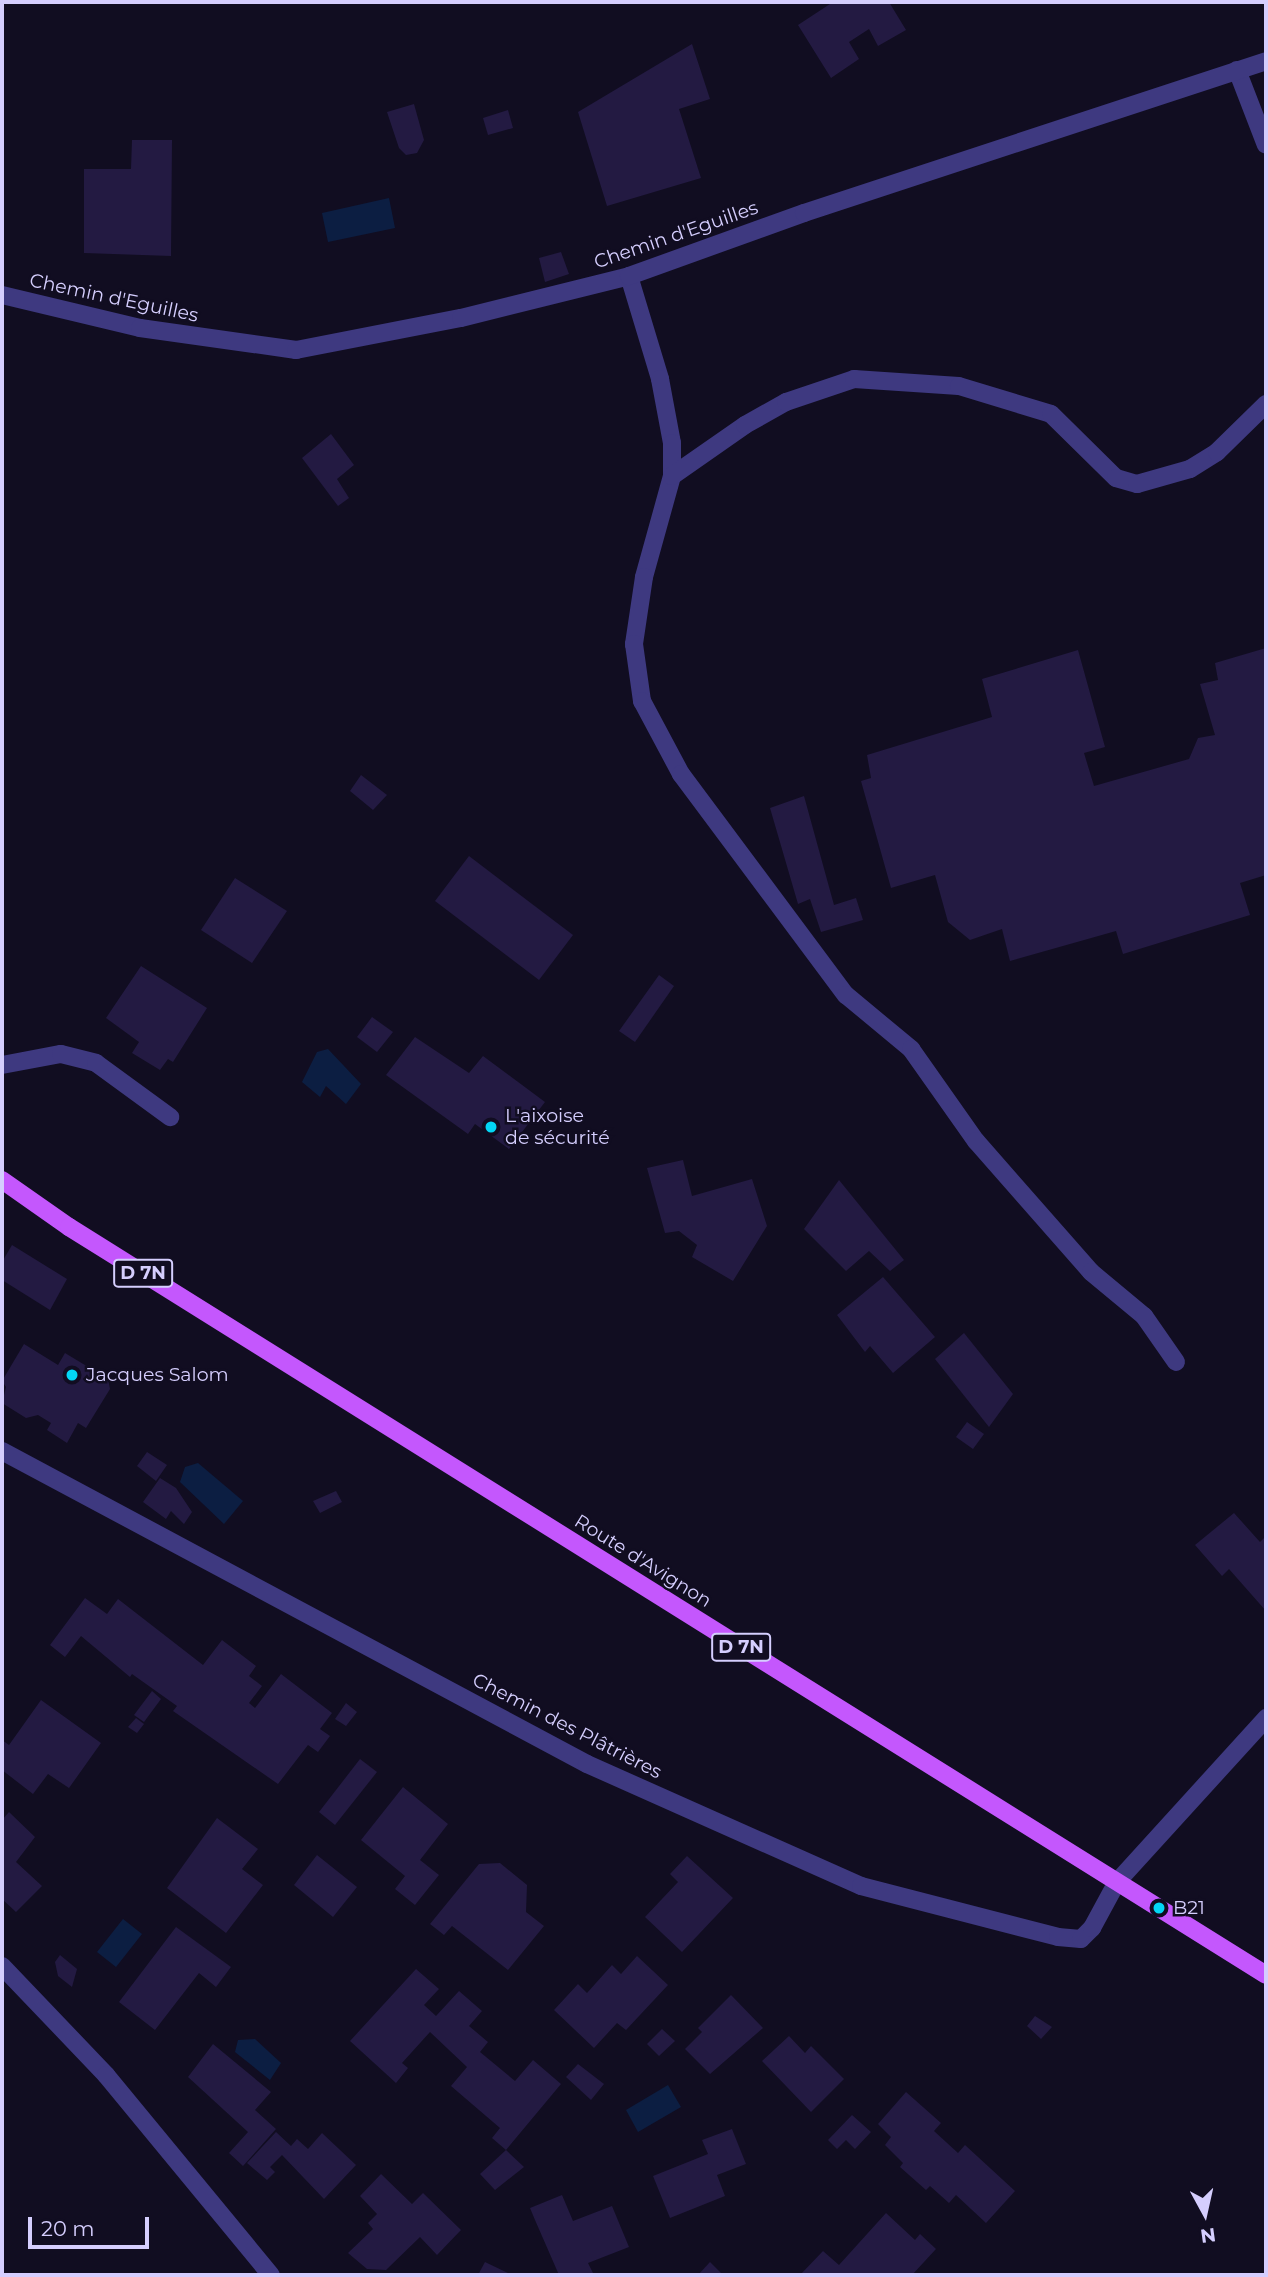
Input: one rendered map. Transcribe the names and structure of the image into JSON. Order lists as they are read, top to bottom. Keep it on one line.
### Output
{"streets":{"main road":["D 7N","Route d'Avignon"],"street":["Chemin d'Eguilles","Chemin des Plâtrières"]},"crossings":[["Route d'Avignon","Chemin des Plâtrières"]],"places":["L'aixoise de sécurité","Jacques Salom","B21"],"scale_bar":"20 m","north":"bottom"}
